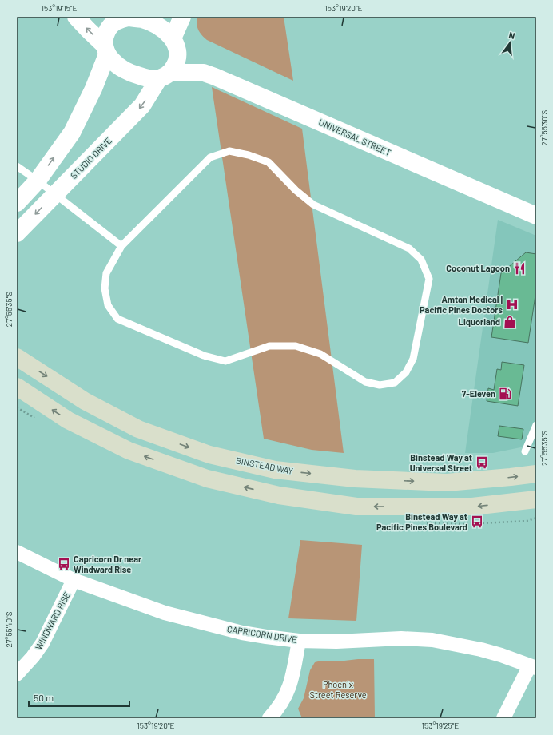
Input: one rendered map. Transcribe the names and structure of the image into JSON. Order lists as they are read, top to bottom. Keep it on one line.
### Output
{"streets":{"main road":["BINSTEAD WAY"],"street":["UNIVERSAL STREET","STUDIO DRIVE","WINDWARD RISE","CAPRICORN DRIVE"]},"crossings":[["UNIVERSAL STREET","STUDIO DRIVE"],["WINDWARD RISE","CAPRICORN DRIVE"]],"parks":["Phoenix Street Reserve"],"places":{"restaurant":["Coconut Lagoon"],"hospital":["Amtan Medical | Pacific Pines Doctors"],"shop":["Liquorland"],"fuel station":["7-Eleven"],"bus stop":["Binstead Way at Universal Street","Binstead Way at Pacific Pines Boulevard","Capricorn Dr near Windward Rise"]},"scale_bar":"50 m","north":"top","coordinates":["153°19'15\"E","153°19'20\"E","27°55'30\"S","27°55'35\"S","27°55'40\"S","153°19'25\"E"]}
